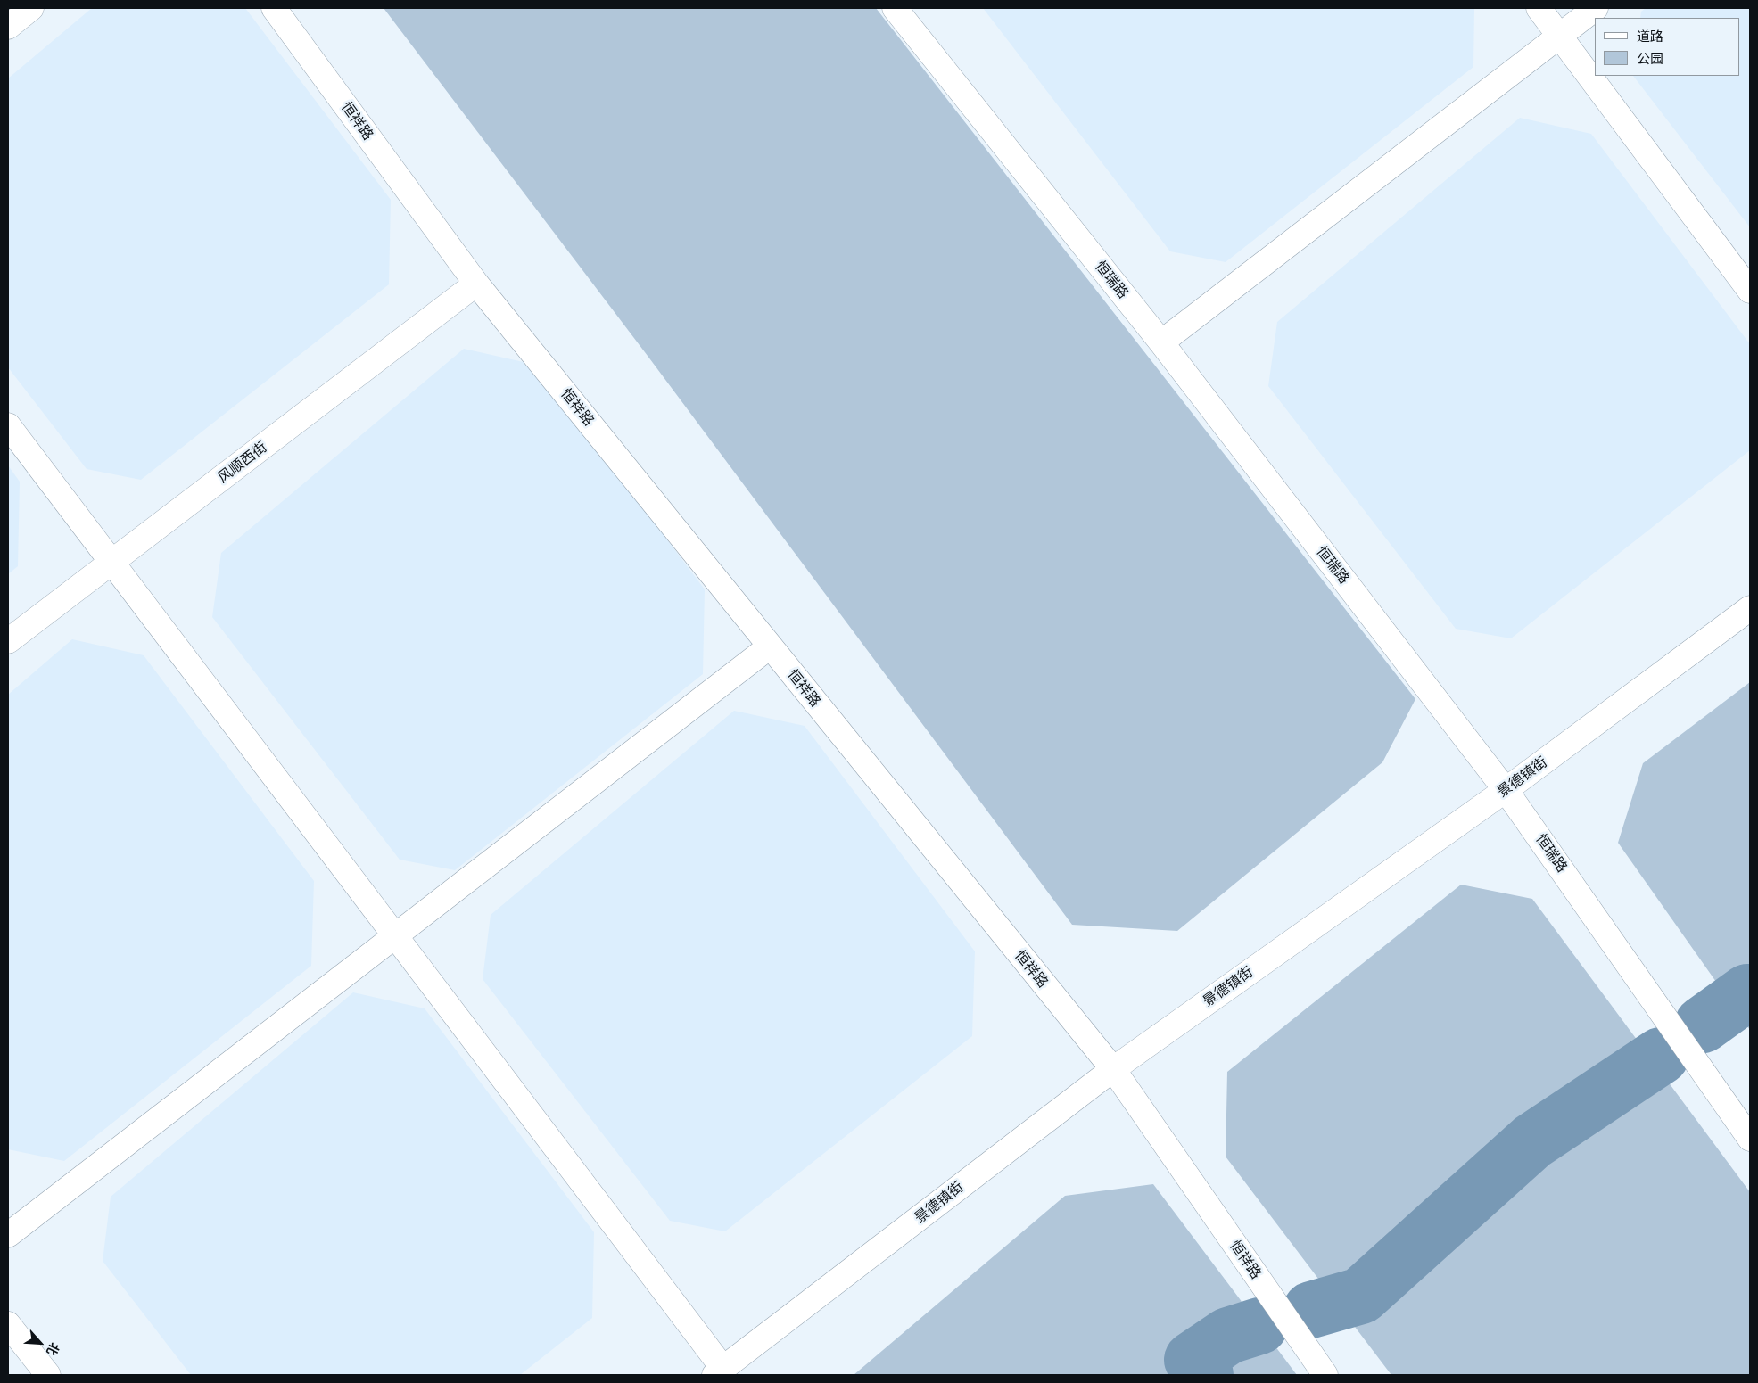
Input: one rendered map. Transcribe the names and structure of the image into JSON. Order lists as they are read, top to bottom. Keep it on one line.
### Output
{"streets":{"street":["恒祥路","恒瑞路","风顺西街","景德镇街"]},"crossings":[["恒祥路","风顺西街"],["恒祥路","景德镇街"],["恒瑞路","景德镇街"]],"legend":["道路","公园"],"north":"bottom right"}
